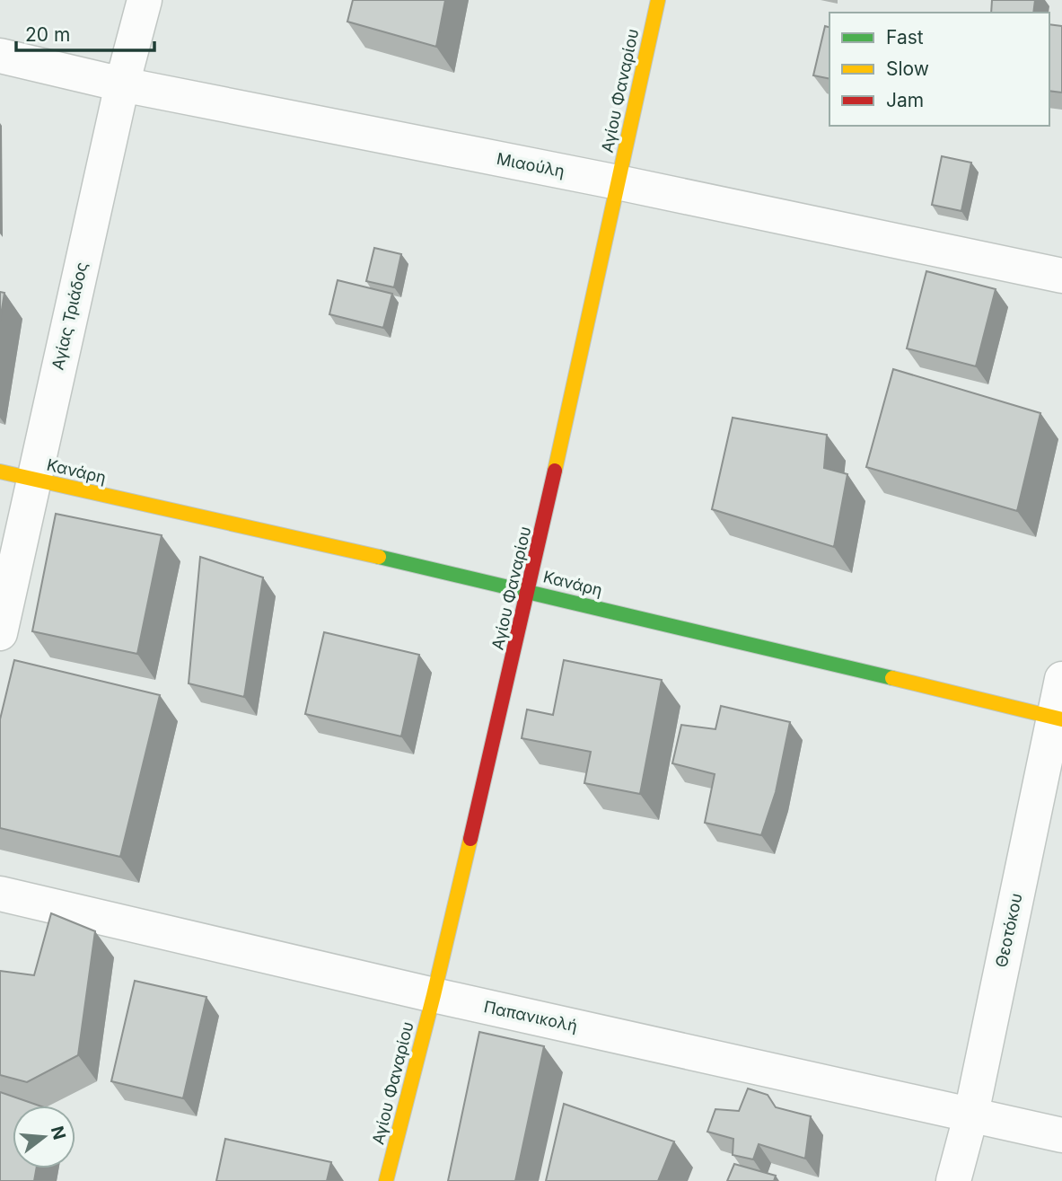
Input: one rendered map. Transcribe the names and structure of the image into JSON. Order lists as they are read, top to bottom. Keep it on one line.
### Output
{"streets":{"street":["Αγίου Φαναρίου","Μιαούλη","Αγίας Τριάδος","Κανάρη","Θεοτόκου","Παπανικολή"]},"crossings":[["Αγίου Φαναρίου","Μιαούλη"],["Αγίου Φαναρίου","Κανάρη"],["Αγίου Φαναρίου","Παπανικολή"],["Μιαούλη","Αγίας Τριάδος"],["Αγίας Τριάδος","Κανάρη"],["Κανάρη","Θεοτόκου"],["Θεοτόκου","Παπανικολή"]],"legend":["Fast","Slow","Jam"],"scale_bar":"20 m","north":"right"}
